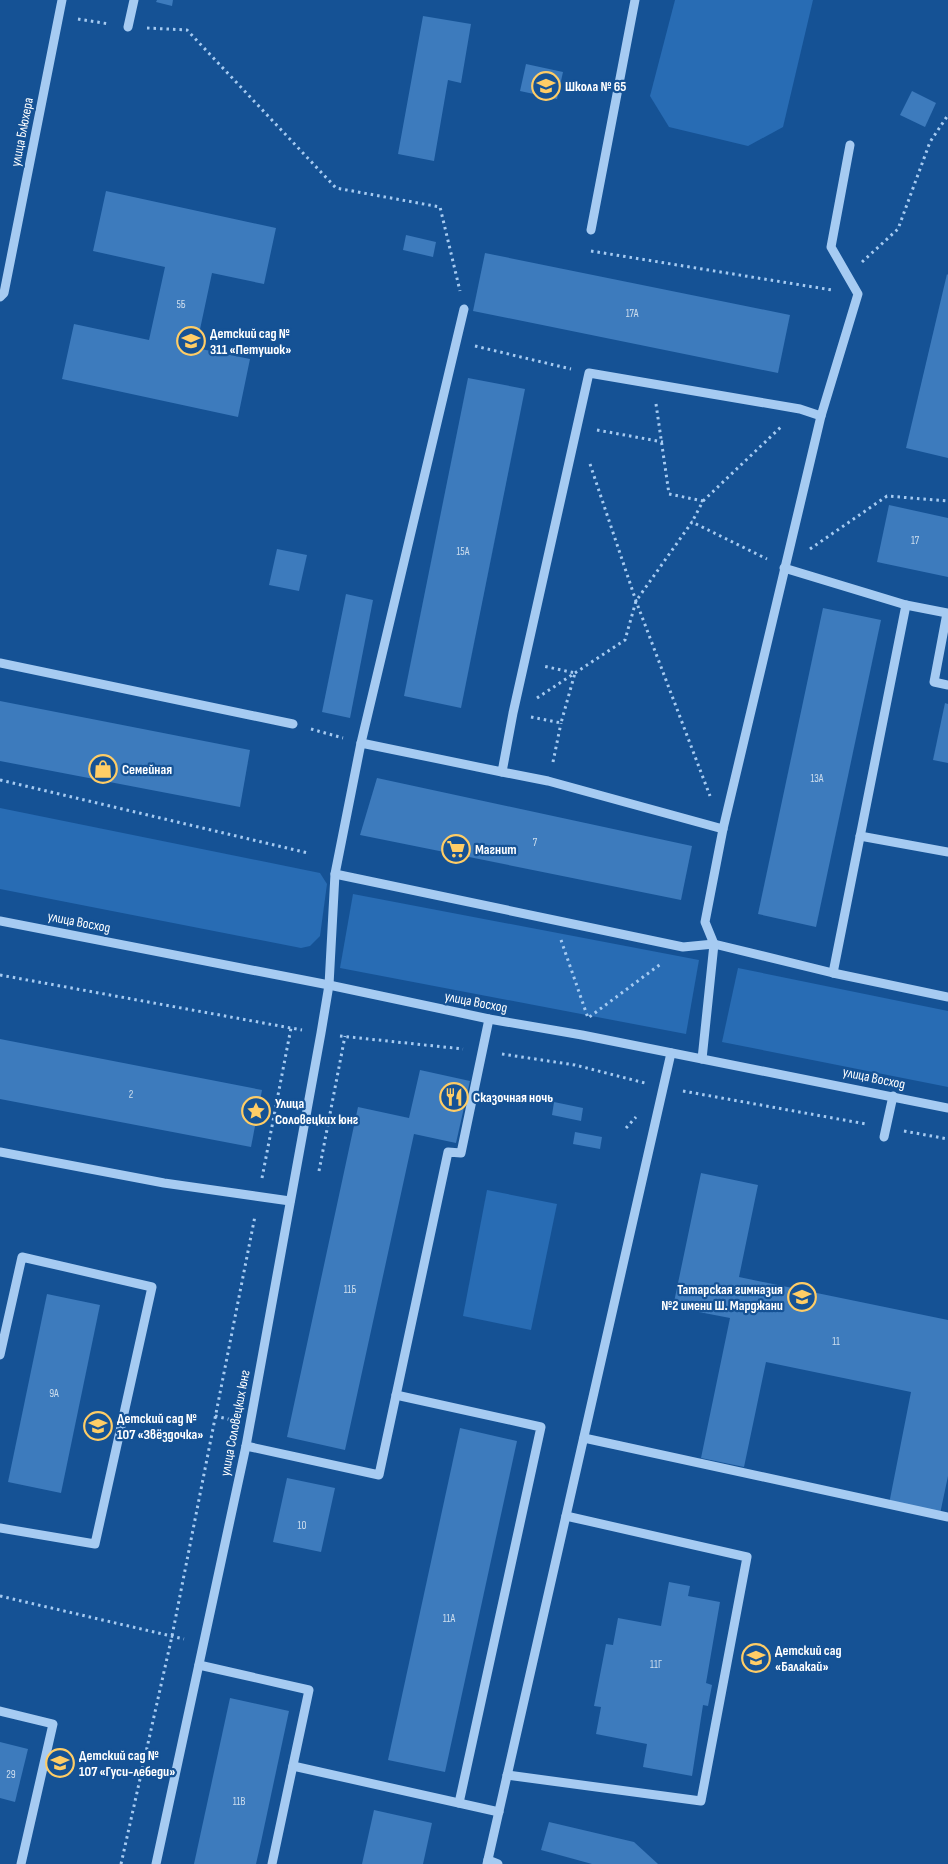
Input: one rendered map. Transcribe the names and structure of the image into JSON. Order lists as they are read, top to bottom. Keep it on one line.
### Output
{"streets":{"street":["улица Блюхера","улица Восход","улица Соловецких юнг"]},"crossings":[["улица Восход","улица Соловецких юнг"]],"places":{"school or university":["Школа № 65","Детский сад № 311 «Петушок»","Татарская гимназия №2 имени Ш. Марджани","Детский сад № 107 «Звёздочка»","Детский сад «Балакай»","Детский сад № 107 «Гуси-лебеди»"],"shop":["Семейная"],"supermarket":["Магнит"],"restaurant":["Сказочная ночь"],"place":["Улица Соловецких юнг"]},"house_numbers":["5Б","17А","17","15А","13А","7","2","11Б","11","9А","10","11А","11Г","29","11В"]}
